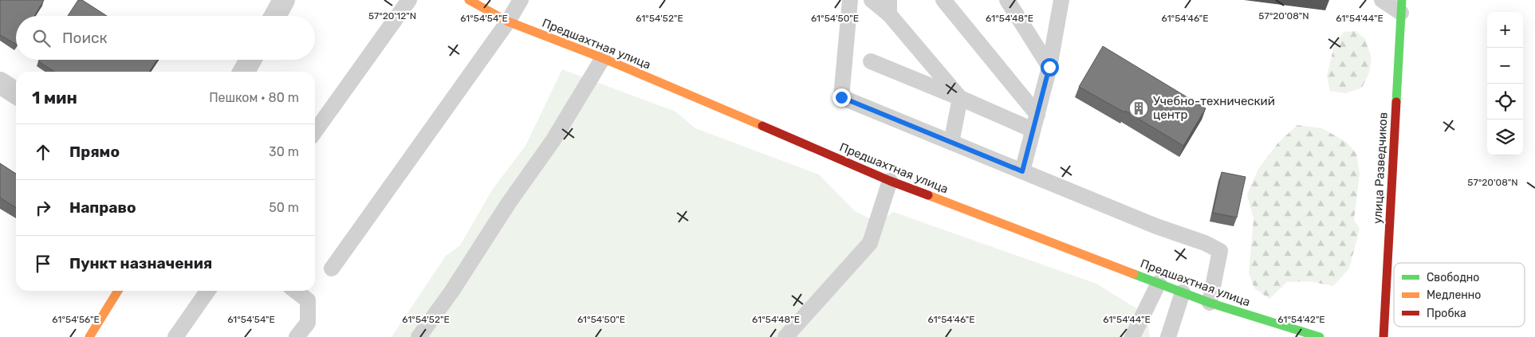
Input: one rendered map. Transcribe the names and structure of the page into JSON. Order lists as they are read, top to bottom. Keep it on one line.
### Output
{"streets":{"street":["Предшахтная улица","улица Разведчиков"]},"places":{"building":["Учебно-технический центр"]},"legend":["Свободно","Медленно","Пробка"],"page":{"map_buttons":["+","−"],"search":"Поиск","heading":["1 мин","Пешком · 80 m"],"list":[["Прямо","30 m"],["Направо","50 m"],"Пункт назначения"]},"coordinates":["57°20'12\"N","57°20'08\"N","61°54'46\"E","61°54'54\"E","61°54'52\"E","61°54'50\"E","61°54'48\"E","61°54'44\"E","61°54'56\"E","61°54'42\"E"]}
